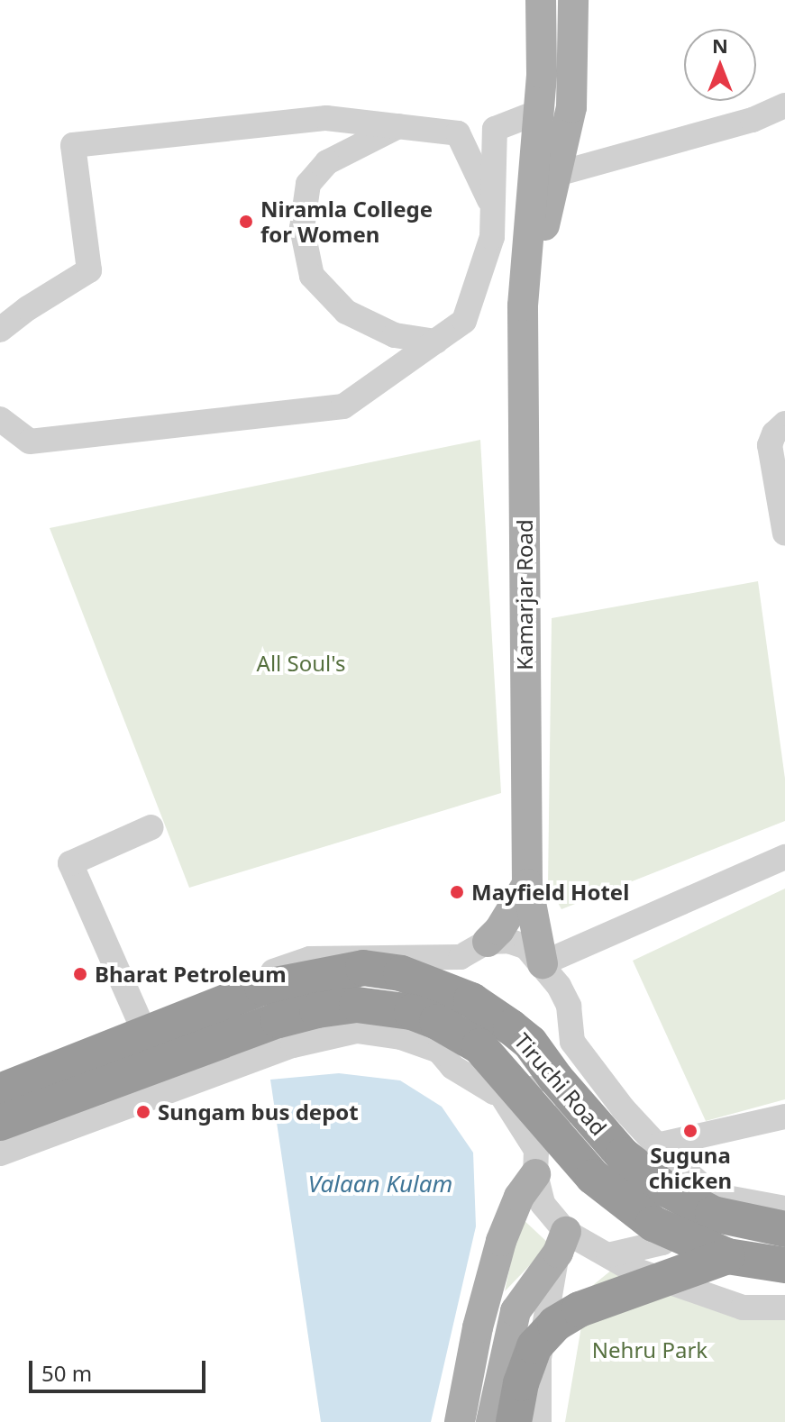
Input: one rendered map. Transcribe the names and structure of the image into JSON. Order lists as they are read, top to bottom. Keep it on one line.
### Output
{"streets":{"highway":["Tiruchi Road"],"main road":["Kamarjar Road"]},"water":["Valaan Kulam"],"parks":["All Soul's","Nehru Park"],"places":["Niramla College for Women","Mayfield Hotel","Bharat Petroleum","Sungam bus depot","Suguna chicken"],"scale_bar":"50 m","north":"top"}
